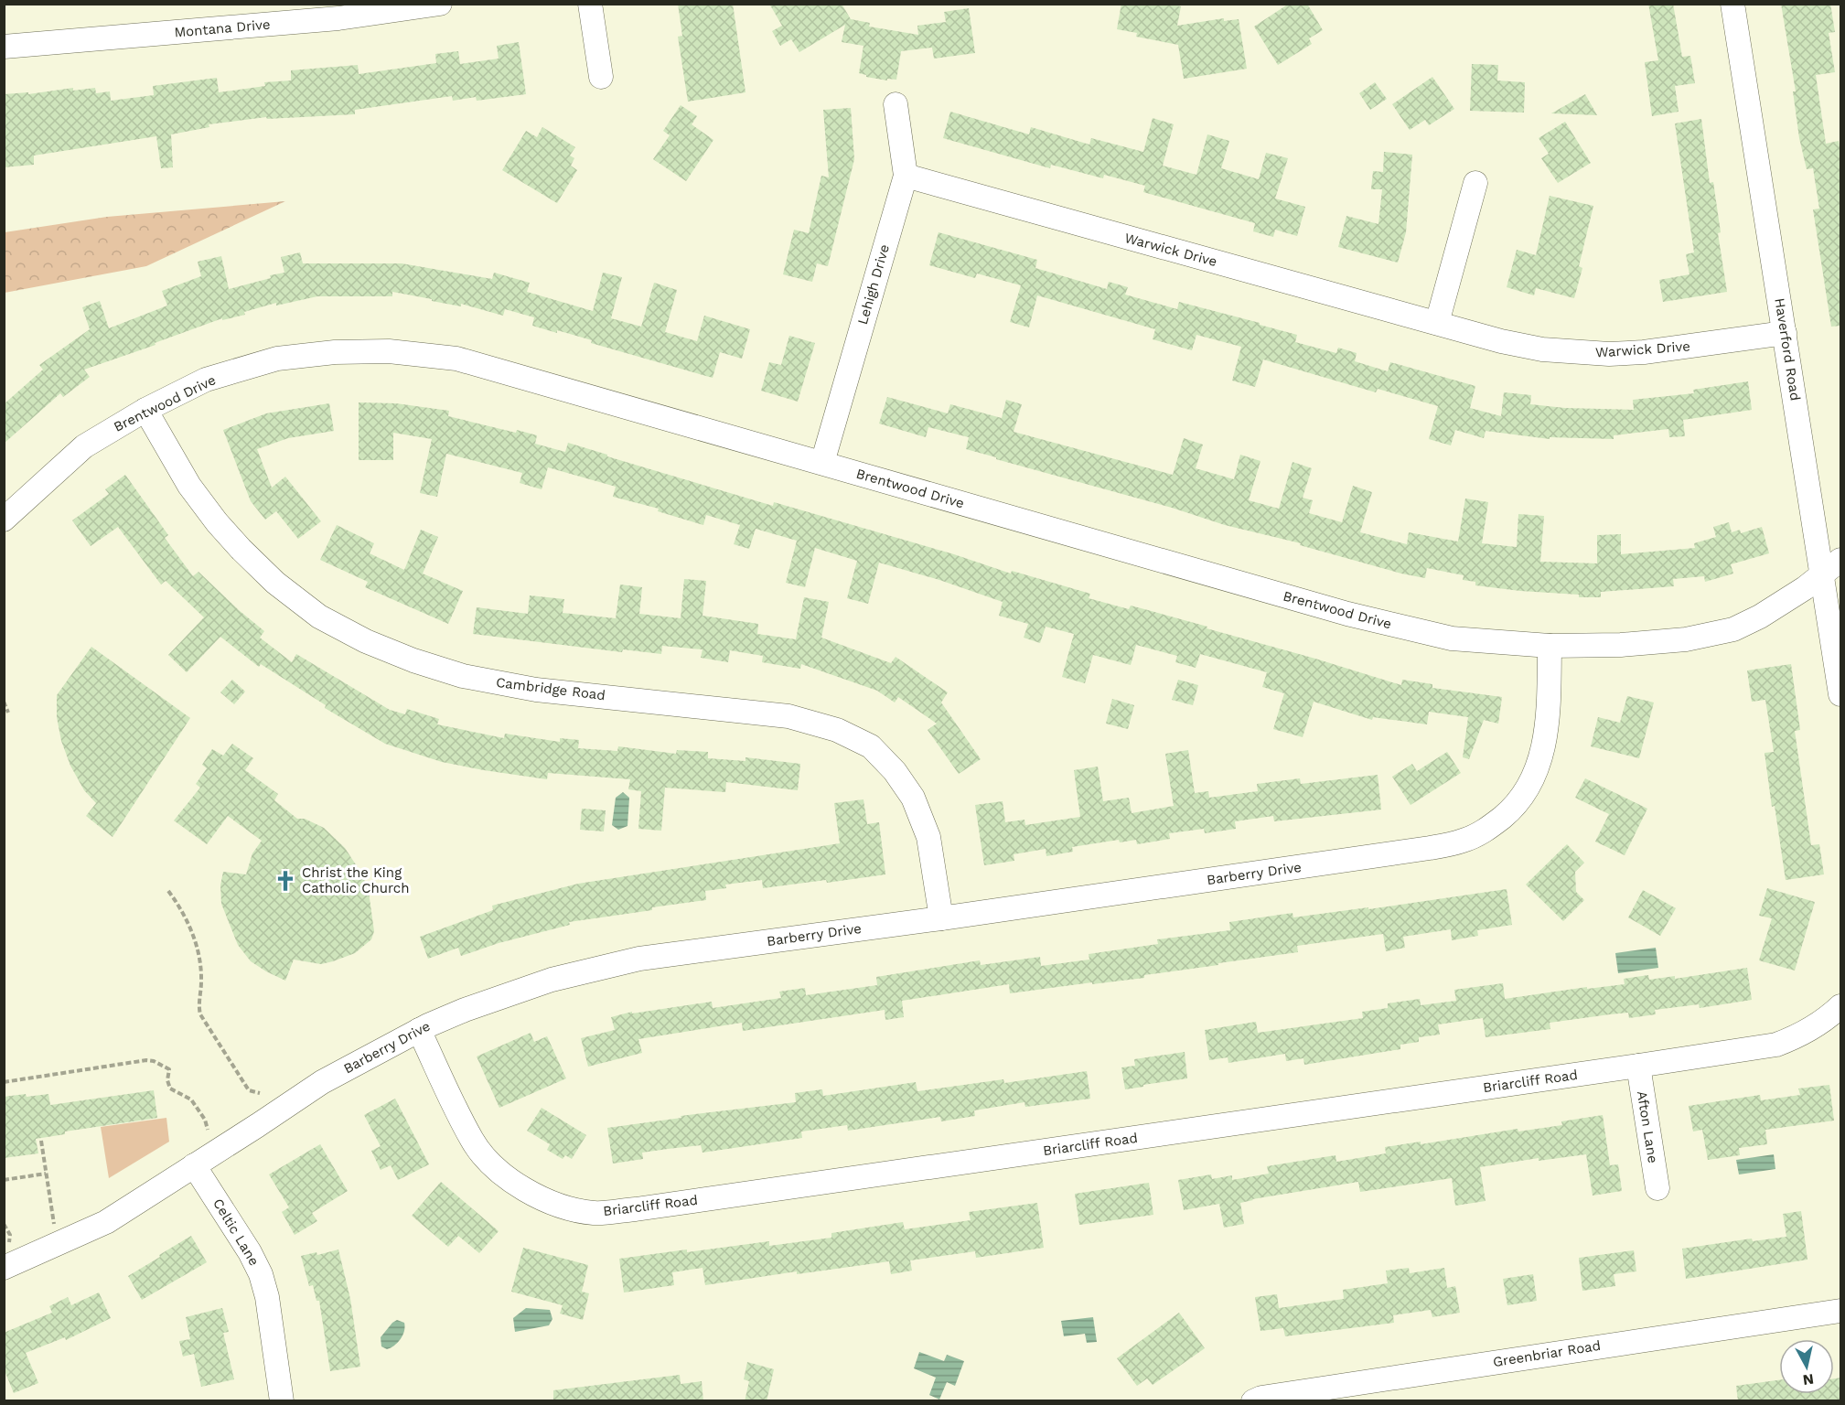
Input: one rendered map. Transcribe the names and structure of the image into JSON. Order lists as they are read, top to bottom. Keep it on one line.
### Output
{"streets":{"street":["Montana Drive","Warwick Drive","Lehigh Drive","Haverford Road","Brentwood Drive","Cambridge Road","Barberry Drive","Briarcliff Road","Afton Lane","Celtic Lane","Greenbriar Road"]},"crossings":[["Warwick Drive","Lehigh Drive"],["Warwick Drive","Haverford Road"],["Lehigh Drive","Brentwood Drive"],["Haverford Road","Brentwood Drive"],["Brentwood Drive","Cambridge Road"],["Brentwood Drive","Barberry Drive"],["Cambridge Road","Barberry Drive"],["Barberry Drive","Briarcliff Road"],["Barberry Drive","Celtic Lane"],["Briarcliff Road","Afton Lane"]],"places":{"church":["Christ the King Catholic Church"]},"north":"bottom"}
